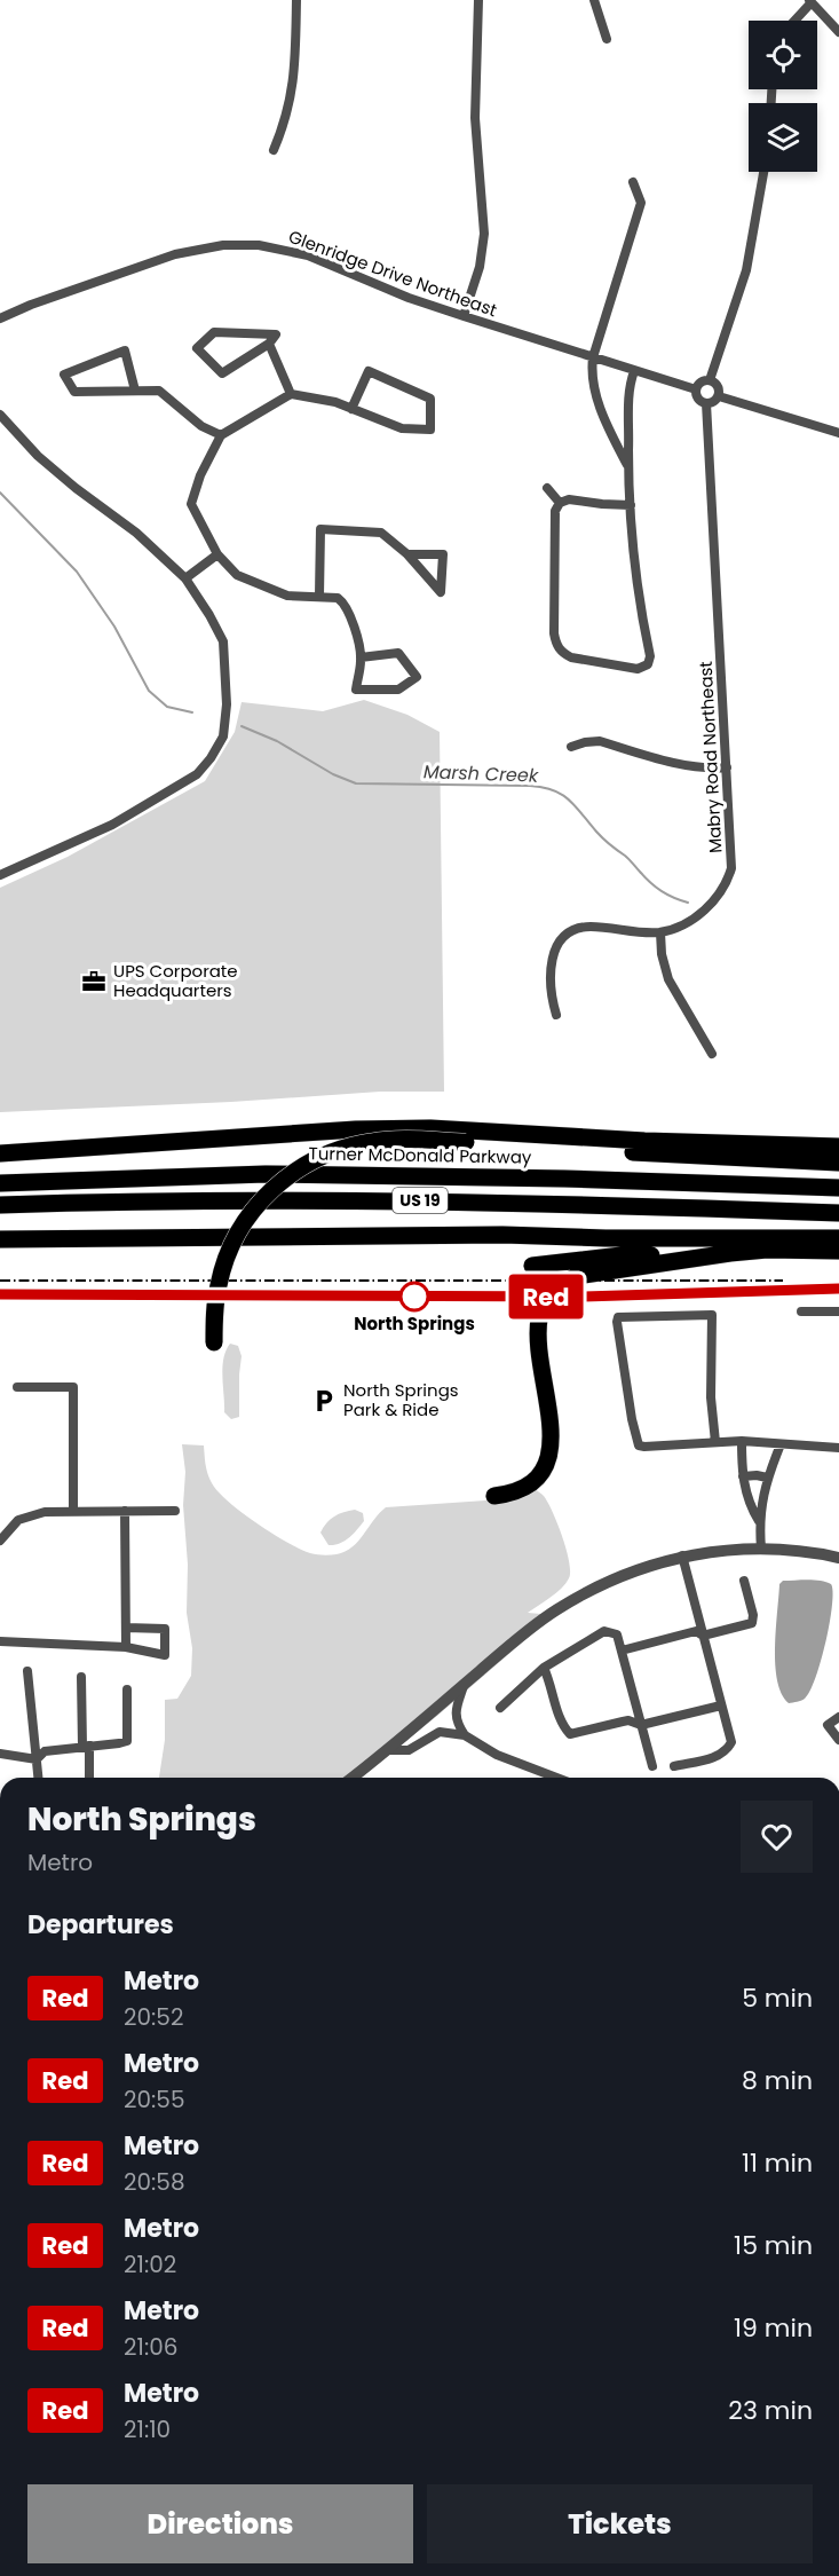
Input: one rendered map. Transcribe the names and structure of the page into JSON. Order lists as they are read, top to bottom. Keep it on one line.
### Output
{"streets":{"highway":["Turner McDonald Parkway","US 19"],"street":["Glenridge Drive Northeast","Mabry Road Northeast"]},"crossings":[["Glenridge Drive Northeast","Mabry Road Northeast"]],"water":["Marsh Creek"],"places":{"office":["UPS Corporate Headquarters"],"other":["North Springs"],"parking":["North Springs Park & Ride"]},"lines":["metro line Red"],"page":{"on_map":"Red","heading":[["North Springs","Metro"],"Departures"],"list":[{"mark":"Red","name":"Metro","note":"20:52","value":"5 min"},{"mark":"Red","name":"Metro","note":"20:55","value":"8 min"},{"mark":"Red","name":"Metro","note":"20:58","value":"11 min"},{"mark":"Red","name":"Metro","note":"21:02","value":"15 min"},{"mark":"Red","name":"Metro","note":"21:06","value":"19 min"},{"mark":"Red","name":"Metro","note":"21:10","value":"23 min"}],"buttons":["Directions","Tickets"]}}
